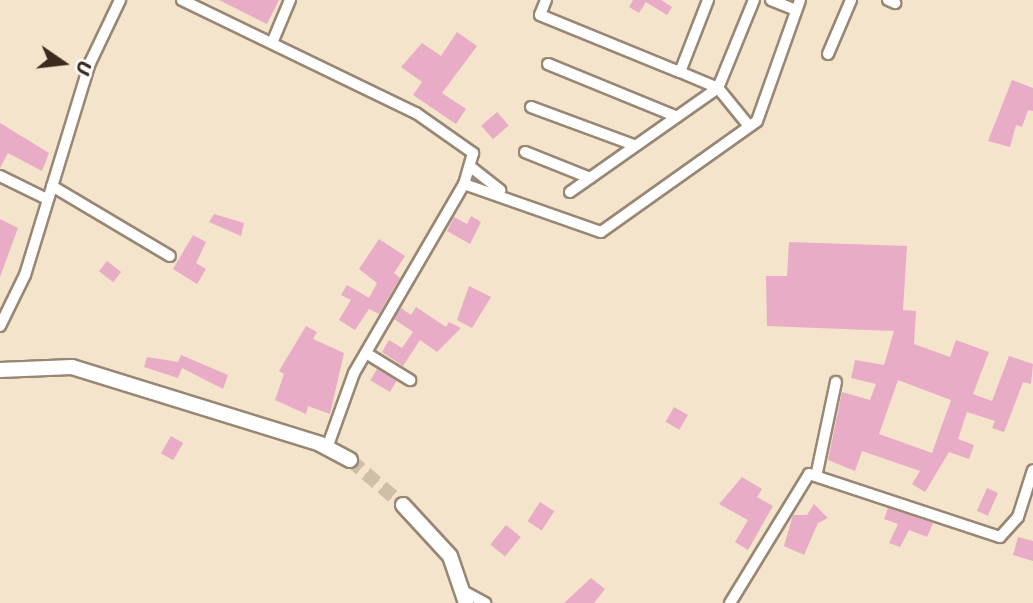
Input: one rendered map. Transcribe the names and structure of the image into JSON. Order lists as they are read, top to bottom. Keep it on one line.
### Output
{"north":"right"}
